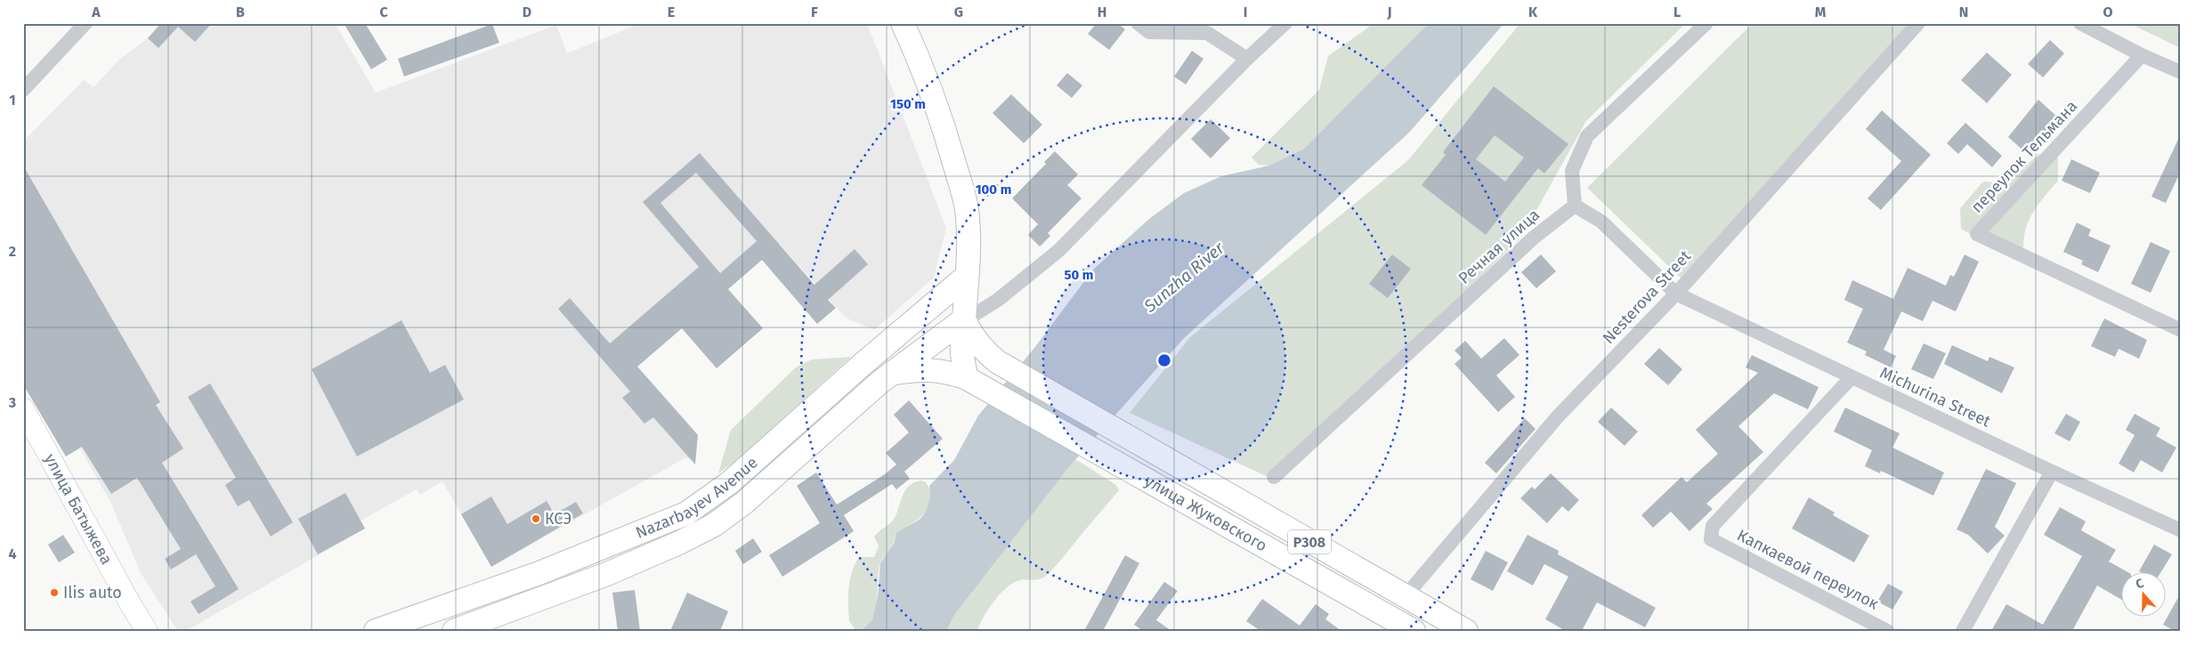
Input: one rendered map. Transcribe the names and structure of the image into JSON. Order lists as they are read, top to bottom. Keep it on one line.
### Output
{"streets":{"main road":["Nazarbayev Avenue","улица Жуковского","P308"],"street":["переулок Тельмана","Речная улица","Nesterova Street","Michurina Street","улица Батыжева","Капкаевой переулок"]},"crossings":[["Речная улица","Michurina Street"],["Nesterova Street","Michurina Street"],["Nesterova Street","P308"],["Michurina Street","Капкаевой переулок"],["Nazarbayev Avenue","улица Жуковского"],["Nazarbayev Avenue","P308"]],"water":["Sunzha River"],"places":["КСЭ","Ilis auto"],"north":"top","grid":{"columns":["A","B","C","D","E","F","G","H","I","J","K","L","M","N","O"],"rows":["1","2","3","4"]},"rings":["150 m","100 m","50 m"]}
